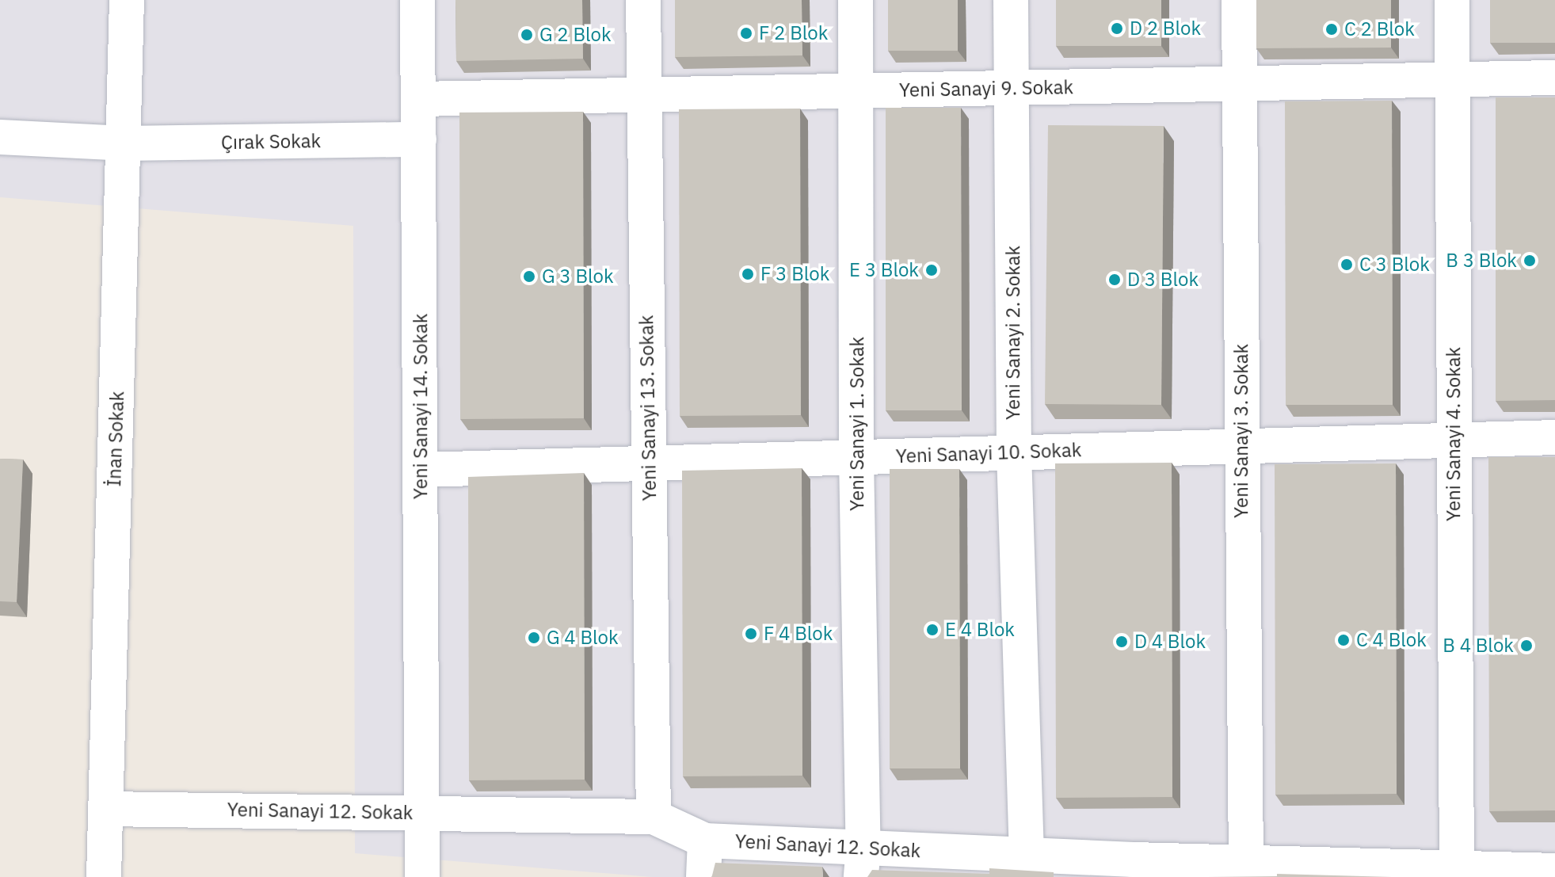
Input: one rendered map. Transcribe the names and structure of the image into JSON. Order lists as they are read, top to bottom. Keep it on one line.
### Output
{"streets":{"street":["Yeni Sanayi 9. Sokak","Çırak Sokak","Yeni Sanayi 2. Sokak","Yeni Sanayi 14. Sokak","Yeni Sanayi 13. Sokak","Yeni Sanayi 1. Sokak","Yeni Sanayi 3. Sokak","Yeni Sanayi 4. Sokak","İnan Sokak","Yeni Sanayi 10. Sokak","Yeni Sanayi 12. Sokak"]},"crossings":[["Yeni Sanayi 9. Sokak","Yeni Sanayi 2. Sokak"],["Yeni Sanayi 9. Sokak","Yeni Sanayi 14. Sokak"],["Yeni Sanayi 9. Sokak","Yeni Sanayi 13. Sokak"],["Yeni Sanayi 9. Sokak","Yeni Sanayi 1. Sokak"],["Yeni Sanayi 9. Sokak","Yeni Sanayi 3. Sokak"],["Yeni Sanayi 9. Sokak","Yeni Sanayi 4. Sokak"],["Çırak Sokak","Yeni Sanayi 14. Sokak"],["Çırak Sokak","İnan Sokak"],["Yeni Sanayi 2. Sokak","Yeni Sanayi 10. Sokak"],["Yeni Sanayi 2. Sokak","Yeni Sanayi 12. Sokak"],["Yeni Sanayi 14. Sokak","Yeni Sanayi 10. Sokak"],["Yeni Sanayi 14. Sokak","Yeni Sanayi 12. Sokak"],["Yeni Sanayi 13. Sokak","Yeni Sanayi 10. Sokak"],["Yeni Sanayi 13. Sokak","Yeni Sanayi 12. Sokak"],["Yeni Sanayi 1. Sokak","Yeni Sanayi 10. Sokak"],["Yeni Sanayi 1. Sokak","Yeni Sanayi 12. Sokak"],["Yeni Sanayi 3. Sokak","Yeni Sanayi 10. Sokak"],["Yeni Sanayi 3. Sokak","Yeni Sanayi 12. Sokak"],["Yeni Sanayi 4. Sokak","Yeni Sanayi 10. Sokak"],["Yeni Sanayi 4. Sokak","Yeni Sanayi 12. Sokak"],["İnan Sokak","Yeni Sanayi 12. Sokak"]],"places":["D 2 Blok","C 2 Blok","F 2 Blok","G 2 Blok","B 3 Blok","C 3 Blok","E 3 Blok","F 3 Blok","G 3 Blok","D 3 Blok","E 4 Blok","F 4 Blok","G 4 Blok","C 4 Blok","D 4 Blok","B 4 Blok"]}
